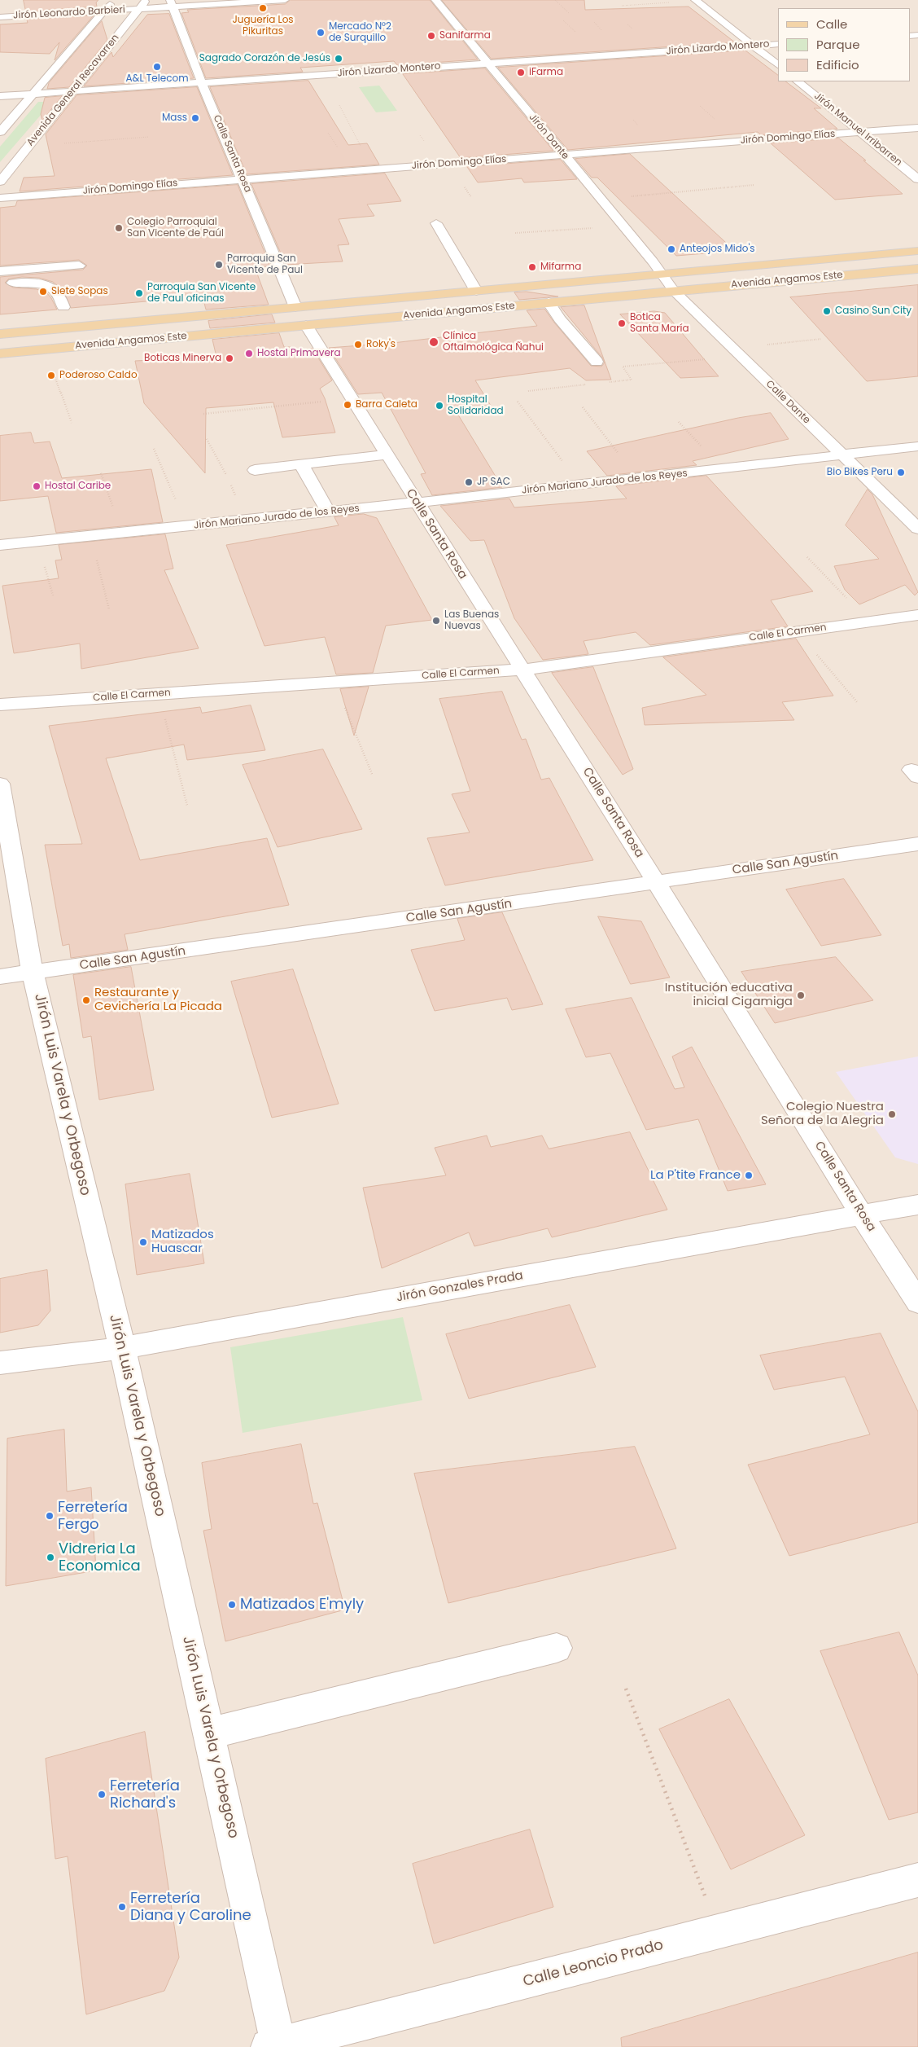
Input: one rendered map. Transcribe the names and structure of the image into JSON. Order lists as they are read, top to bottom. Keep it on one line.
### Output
{"streets":{"main road":["Avenida Angamos Este"],"street":["Jirón Leonardo Barbieri","Jirón Lizardo Montero","Avenida General Recavarren","Jirón Manuel Irribarren","Jirón Dante","Jirón Domingo Elías","Calle Santa Rosa","Calle Dante","Jirón Mariano Jurado de los Reyes","Calle El Carmen","Calle San Agustín","Jirón Luis Varela y Orbegoso","Jirón Gonzales Prada","Calle Leoncio Prado"]},"crossings":[["Jirón Leonardo Barbieri","Avenida General Recavarren"],["Jirón Leonardo Barbieri","Calle Santa Rosa"],["Jirón Lizardo Montero","Avenida General Recavarren"],["Jirón Lizardo Montero","Jirón Dante"],["Jirón Lizardo Montero","Calle Santa Rosa"],["Jirón Manuel Irribarren","Jirón Domingo Elías"],["Jirón Dante","Jirón Domingo Elías"],["Jirón Dante","Avenida Angamos Este"],["Jirón Dante","Calle Dante"],["Jirón Domingo Elías","Calle Santa Rosa"],["Calle Santa Rosa","Avenida Angamos Este"],["Calle Santa Rosa","Jirón Mariano Jurado de los Reyes"],["Calle Santa Rosa","Calle El Carmen"],["Calle Santa Rosa","Calle San Agustín"],["Calle Santa Rosa","Jirón Gonzales Prada"],["Avenida Angamos Este","Calle Dante"],["Calle Dante","Jirón Mariano Jurado de los Reyes"],["Calle San Agustín","Jirón Luis Varela y Orbegoso"],["Jirón Luis Varela y Orbegoso","Jirón Gonzales Prada"],["Jirón Luis Varela y Orbegoso","Calle Leoncio Prado"]],"places":["Juguería Los Pikuritas","Mercado N°2 de Surquillo","Sanifarma","Sagrado Corazón de Jesús","A&L Telecom","iFarma","Mass","Colegio Parroquial San Vicente de Paúl","Anteojos Mido's","Parroquia San Vicente de Paul","Mifarma","Siete Sopas","Parroquia San Vicente de Paul oficinas","Casino Sun City","Botica Santa María","Clínica Oftalmológica Ñahui","Roky's","Hostal Primavera","Boticas Minerva","Poderoso Caldo","Barra Caleta","Hospital Solidaridad","Bio Bikes Peru","JP SAC","Hostal Caribe","Las Buenas Nuevas","Institución educativa inicial Cigamiga","Restaurante y Cevichería La Picada","Colegio Nuestra Señora de la Alegria","La P'tite France","Matizados Huascar","Ferretería Fergo","Vidreria La Economica","Matizados E'myly","Ferretería Richard's","Ferretería Diana y Caroline"],"legend":["Calle","Parque","Edificio"]}
